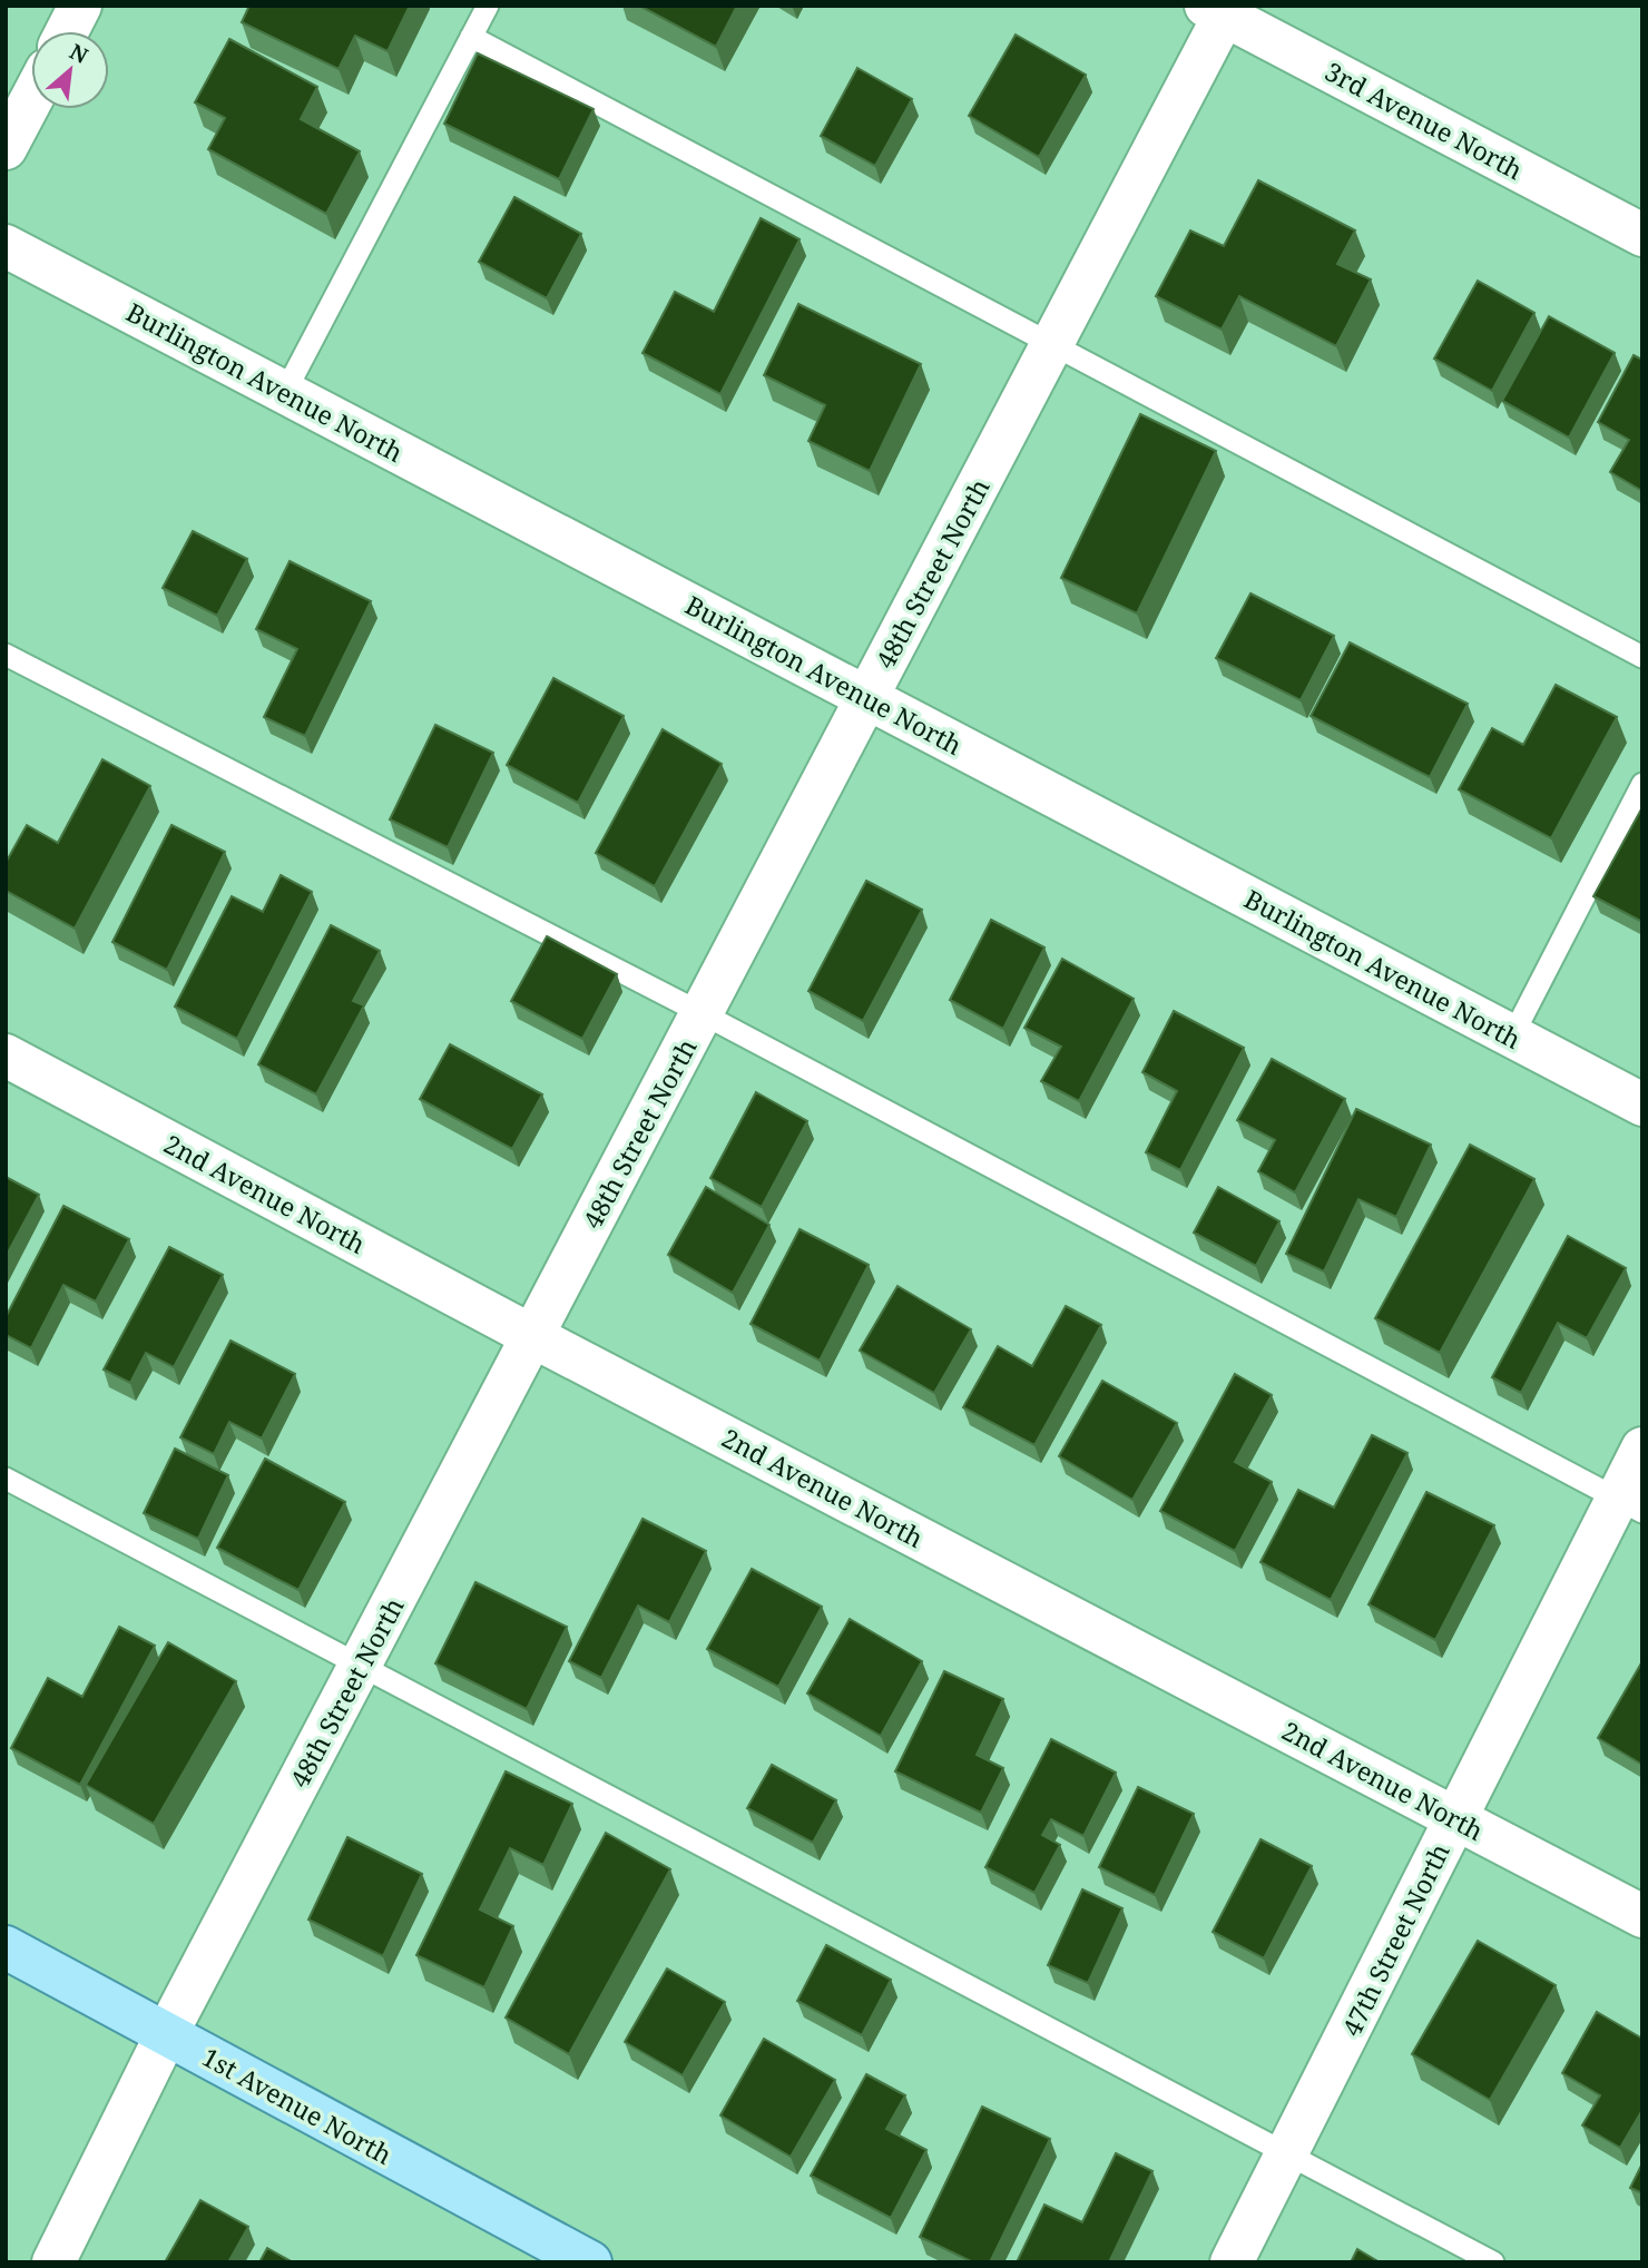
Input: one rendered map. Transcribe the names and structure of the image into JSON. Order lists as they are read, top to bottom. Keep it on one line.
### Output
{"streets":{"main road":["1st Avenue North"],"street":["3rd Avenue North","Burlington Avenue North","48th Street North","2nd Avenue North","47th Street North"]},"crossings":[["3rd Avenue North","48th Street North"],["Burlington Avenue North","48th Street North"],["48th Street North","2nd Avenue North"],["48th Street North","1st Avenue North"],["2nd Avenue North","47th Street North"]],"north":"top right"}
